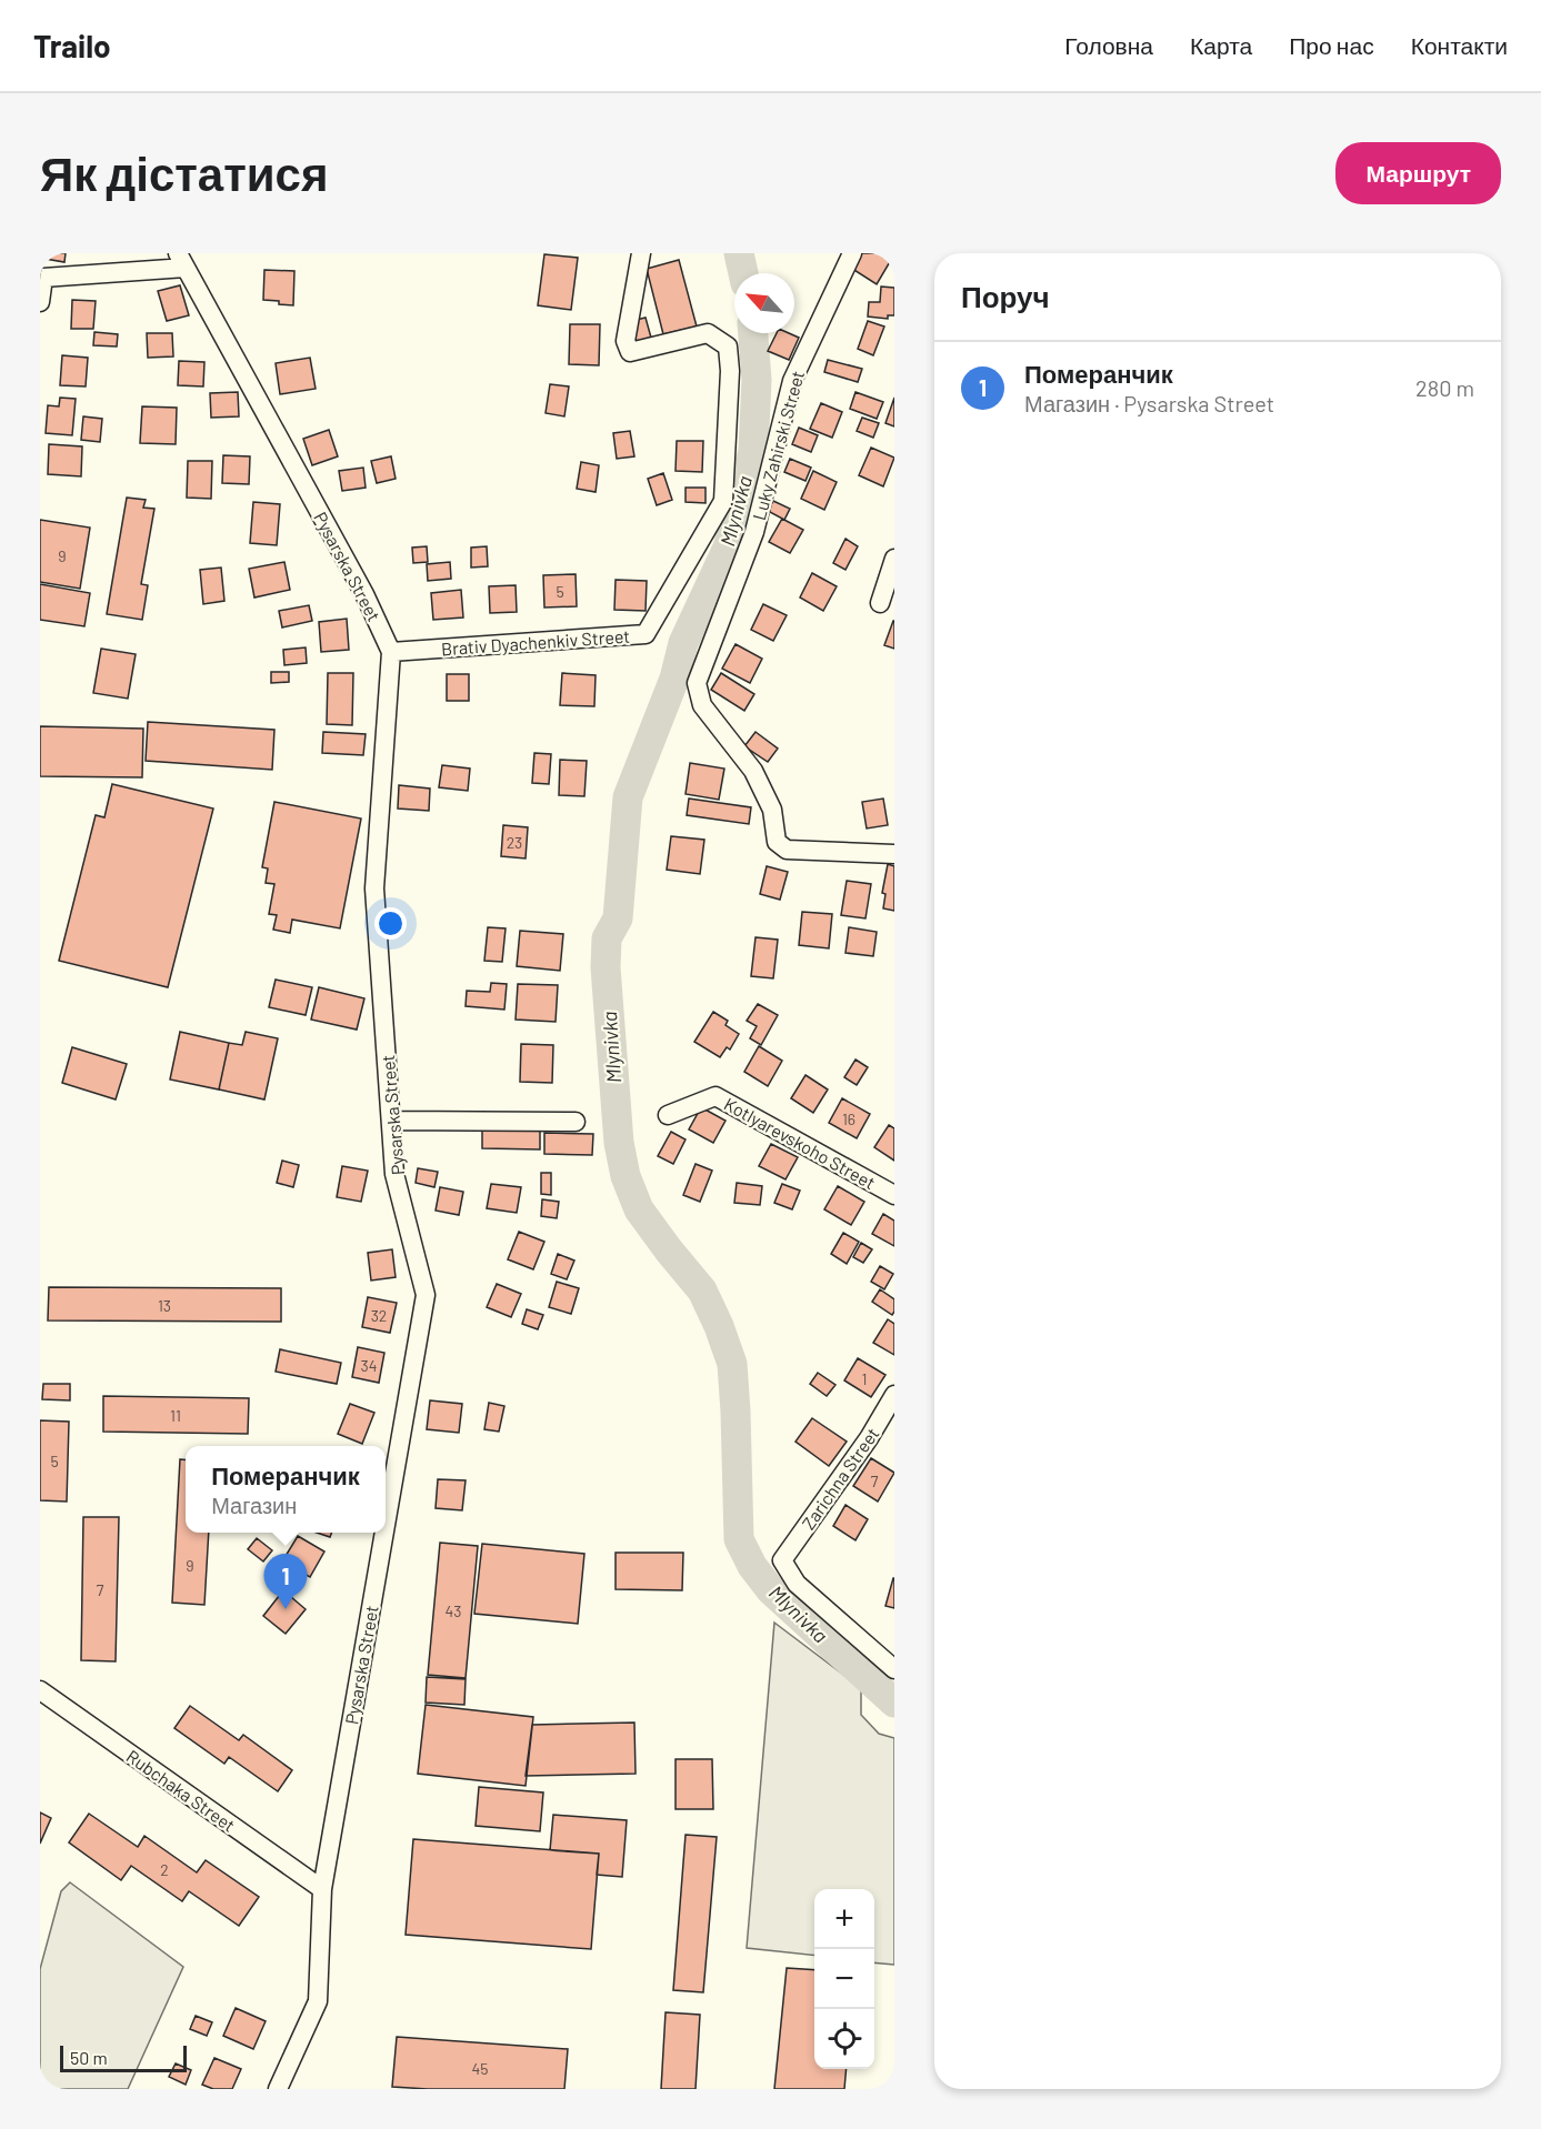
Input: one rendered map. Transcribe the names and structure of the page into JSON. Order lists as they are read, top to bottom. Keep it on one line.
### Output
{"streets":{"street":["Luky Zahirski Street","Pysarska Street","Brativ Dyachenkiv Street","Kotlyarevskoho Street","Zarichna Street","Rubchaka Street"]},"crossings":[["Pysarska Street","Brativ Dyachenkiv Street"],["Pysarska Street","Rubchaka Street"]],"water":["Mlynivka"],"house_numbers":["9","5","23","16","13","32","34","1","11","5","7","9","7","43","2","45"],"scale_bar":"50 m","north":"top left","page":{"header":"Trailo","nav":["Головна","Карта","Про нас","Контакти"],"buttons":"Маршрут","title":"Як дістатися","heading":"Поруч","list":[{"mark":"1","name":"Померанчик","note":"Магазин · Pysarska Street","value":"280 m"}],"popup":["Померанчик","Магазин"],"pins":"1","map_buttons":["+","−"],"scale":"50 m"}}
